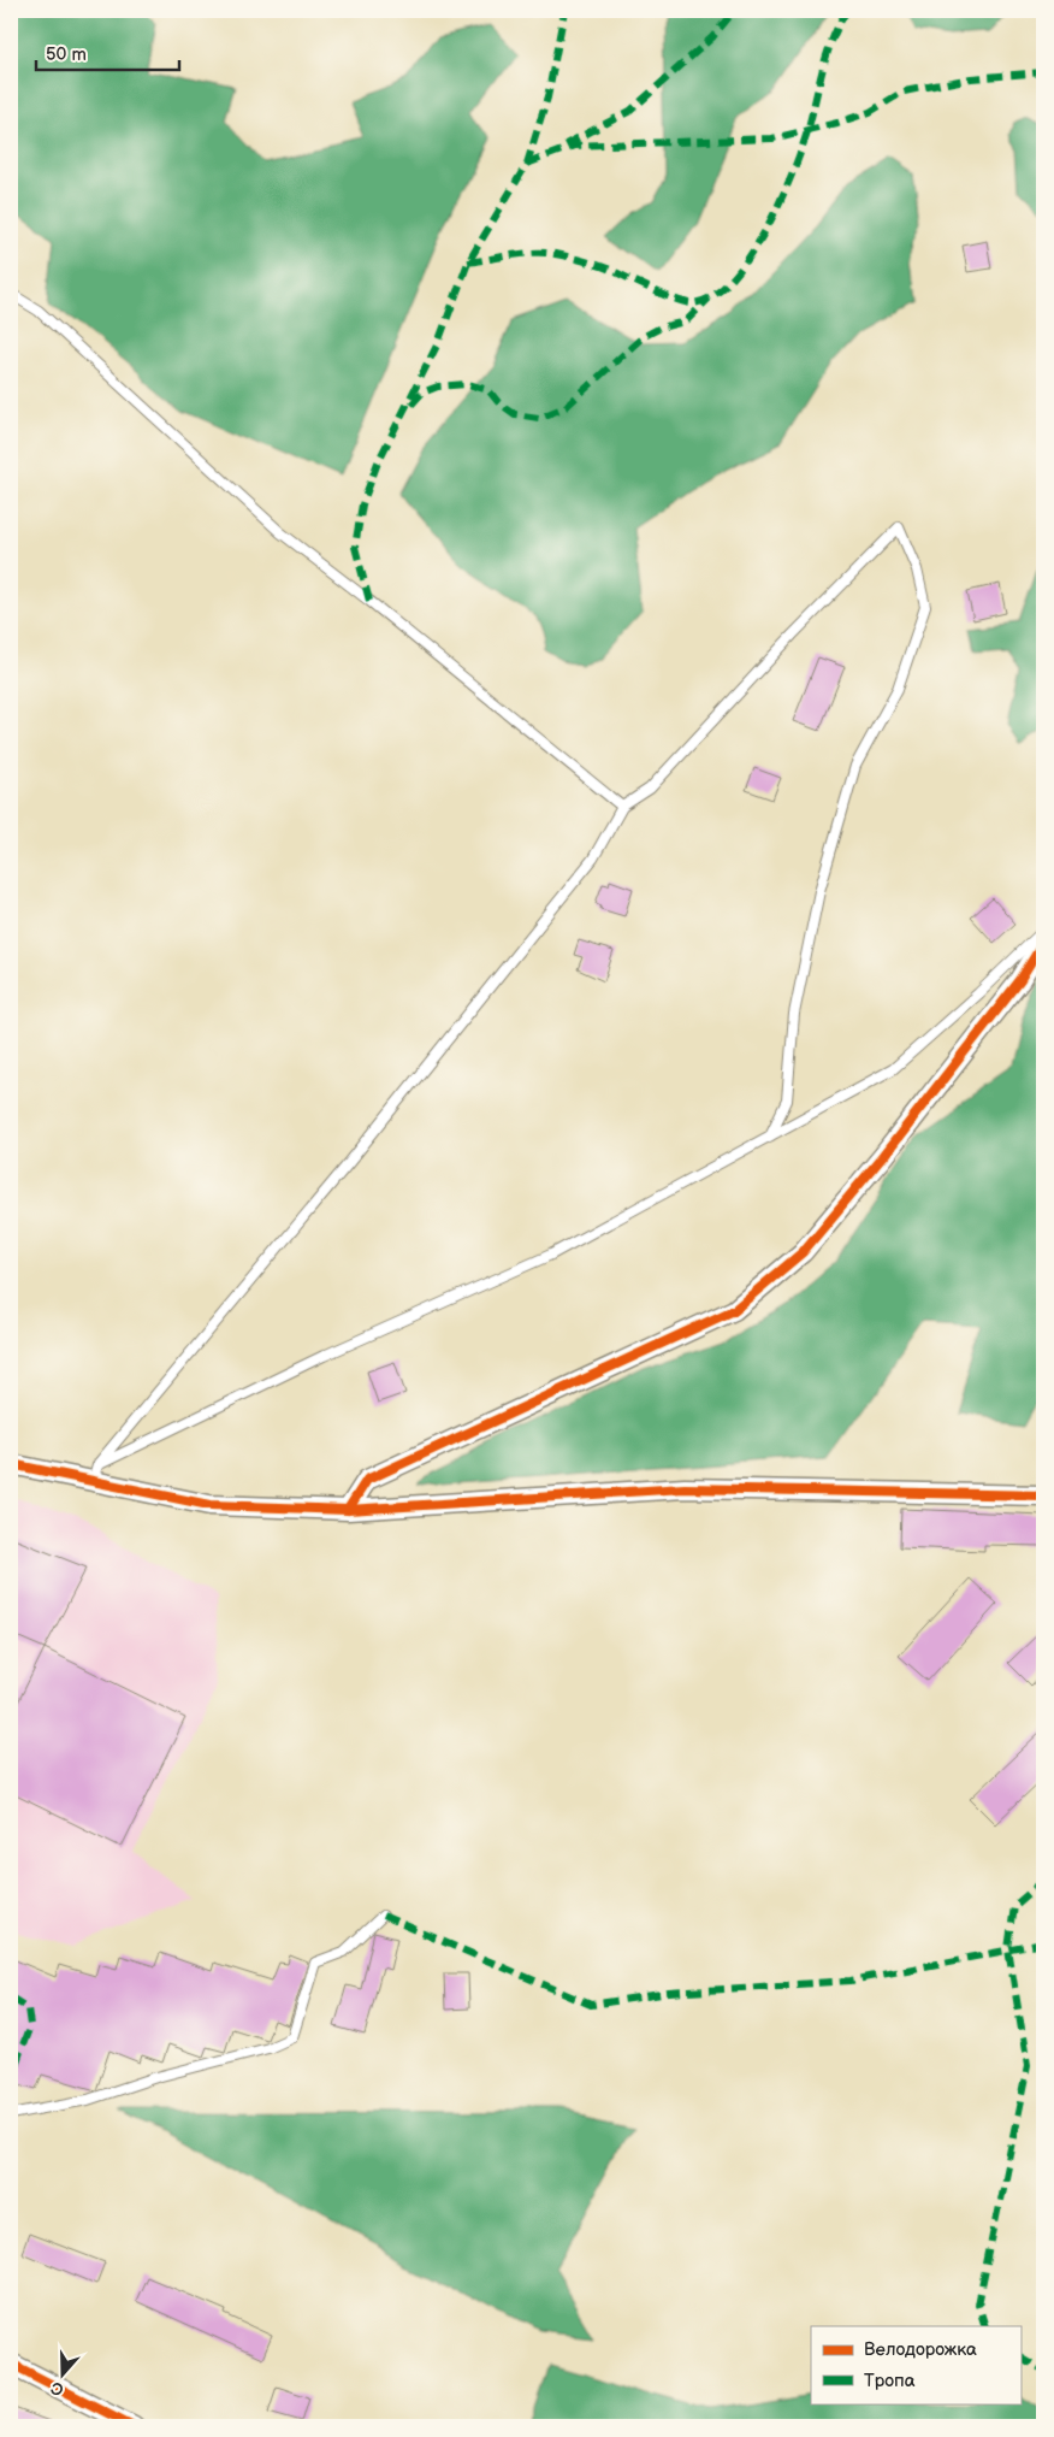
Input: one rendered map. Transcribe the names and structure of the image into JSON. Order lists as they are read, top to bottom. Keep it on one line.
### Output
{"legend":["Велодорожка","Тропа"],"scale_bar":"50 m","north":"bottom"}
